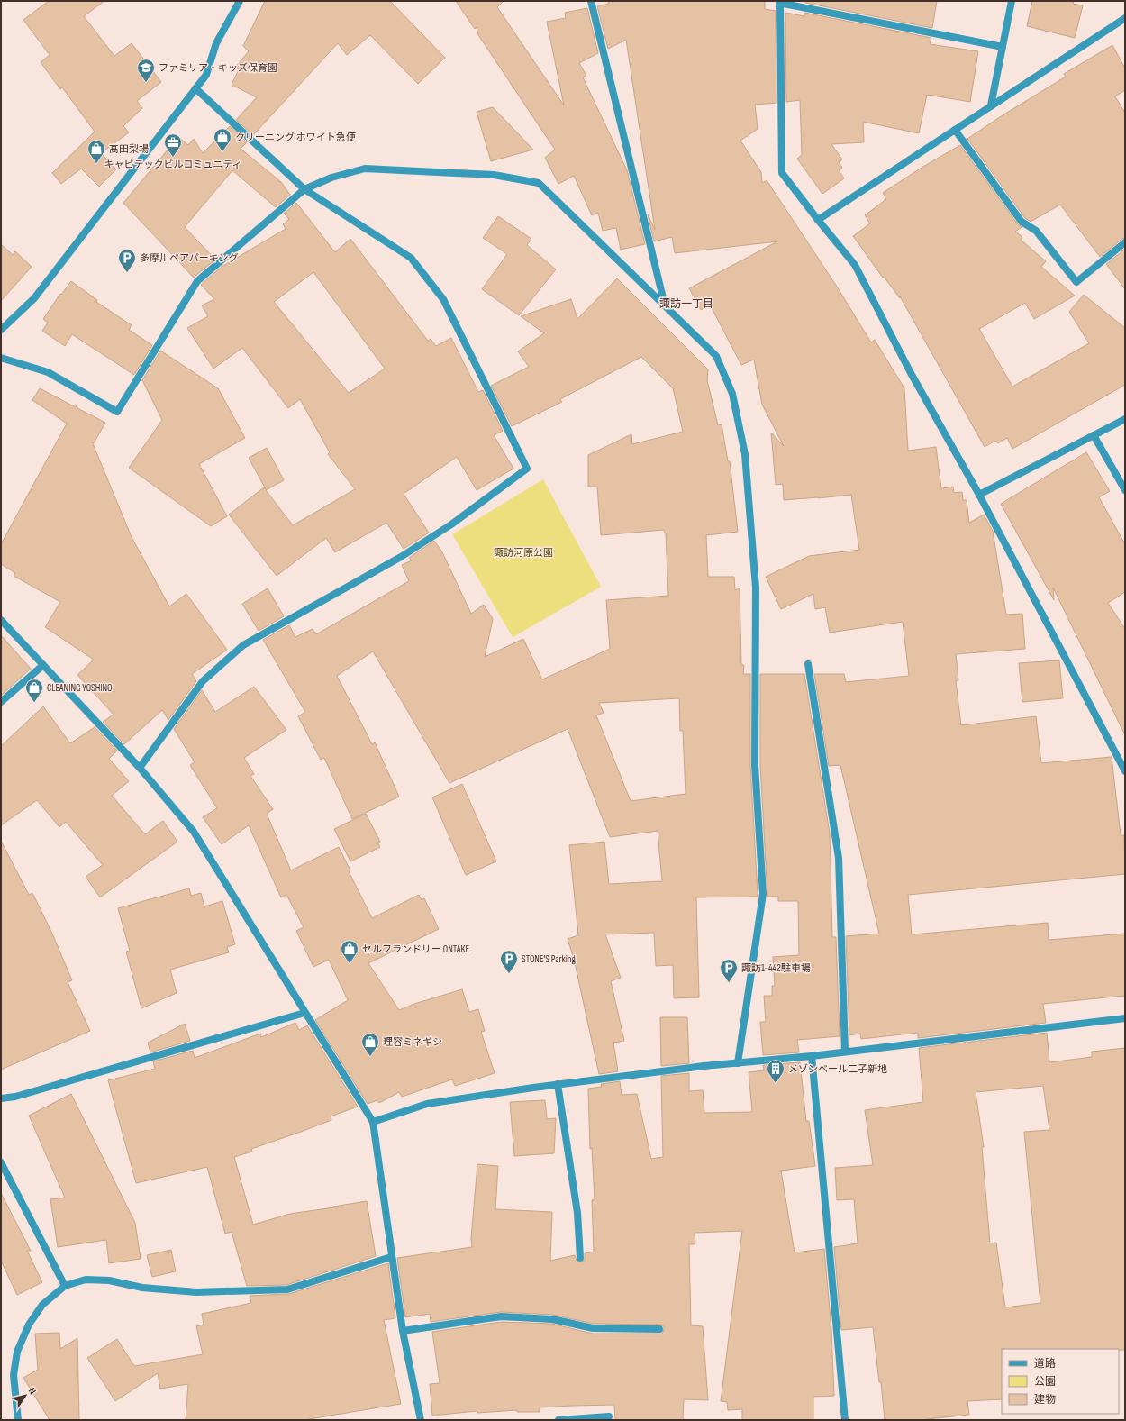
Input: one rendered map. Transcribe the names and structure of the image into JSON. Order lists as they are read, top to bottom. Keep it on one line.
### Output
{"districts":["諏訪一丁目"],"parks":["諏訪河原公園"],"places":{"school or university":["ファミリア・キッズ保育園"],"shop":["クリーニング ホワイト急便","髙田梨場","CLEANING YOSHINO","セルフランドリー ONTAKE","理容ミネギシ"],"office":["キャビテックビルコミュニティ"],"parking":["多摩川ペアパーキング","STONE'S Parking","諏訪1-442駐車場"],"building":["メゾンベール二子新地"]},"legend":["道路","公園","建物"],"north":"top right"}
